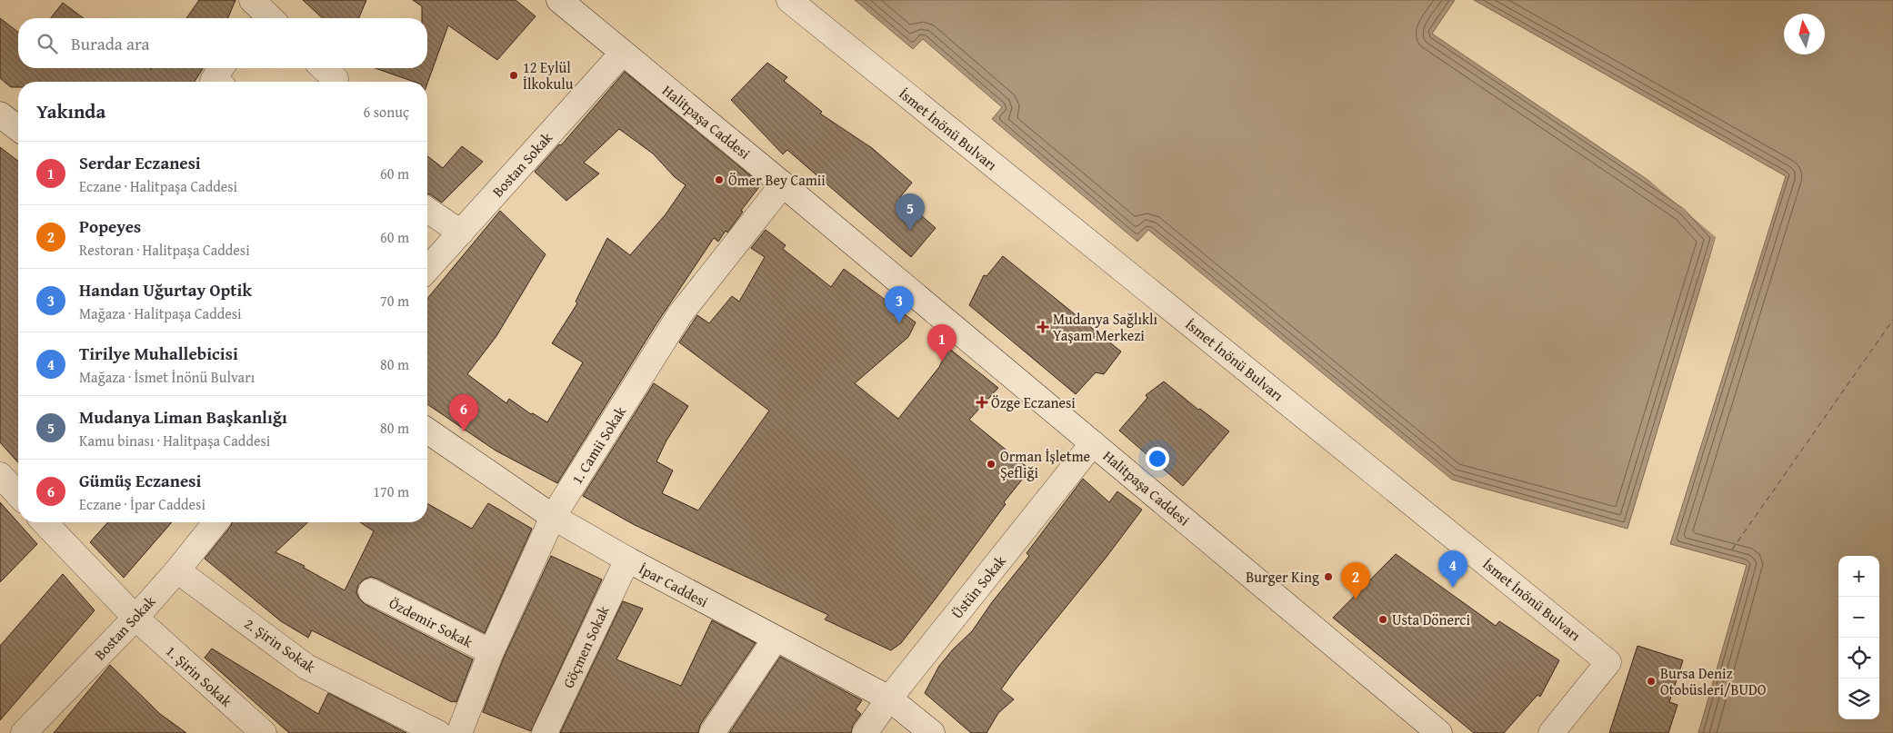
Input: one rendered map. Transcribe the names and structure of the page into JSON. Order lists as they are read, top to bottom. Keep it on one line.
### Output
{"streets":{"street":["Halitpaşa Caddesi","İsmet İnönü Bulvarı","Bostan Sokak","1. Camii Sokak","İpar Caddesi","Üstün Sokak","Özdemir Sokak","2. Şirin Sokak","Göçmen Sokak","1. Şirin Sokak"]},"crossings":[["Halitpaşa Caddesi","Bostan Sokak"],["Halitpaşa Caddesi","1. Camii Sokak"],["Halitpaşa Caddesi","Üstün Sokak"],["Bostan Sokak","2. Şirin Sokak"],["Bostan Sokak","1. Şirin Sokak"],["1. Camii Sokak","İpar Caddesi"],["1. Camii Sokak","Özdemir Sokak"],["İpar Caddesi","Üstün Sokak"],["İpar Caddesi","Göçmen Sokak"]],"places":{"other":["12 Eylül İlkokulu","Ömer Bey Camii","Orman İşletme Şefliği","Burger King","Usta Dönerci","Bursa Deniz Otobüsleri/BUDO"],"health":["Mudanya Sağlıklı Yaşam Merkezi","Özge Eczanesi"]},"north":"top","page":{"search":"Burada ara","heading":["Yakında","6 sonuç"],"list":[{"mark":"1","name":"Serdar Eczanesi","note":"Eczane · Halitpaşa Caddesi","value":"60 m"},{"mark":"2","name":"Popeyes","note":"Restoran · Halitpaşa Caddesi","value":"60 m"},{"mark":"3","name":"Handan Uğurtay Optik","note":"Mağaza · Halitpaşa Caddesi","value":"70 m"},{"mark":"4","name":"Tirilye Muhallebicisi","note":"Mağaza · İsmet İnönü Bulvarı","value":"80 m"},{"mark":"5","name":"Mudanya Liman Başkanlığı","note":"Kamu binası · Halitpaşa Caddesi","value":"80 m"},{"mark":"6","name":"Gümüş Eczanesi","note":"Eczane · İpar Caddesi","value":"170 m"}],"pins":["5","3","1","6","4","2"],"map_buttons":["+","−"]}}
